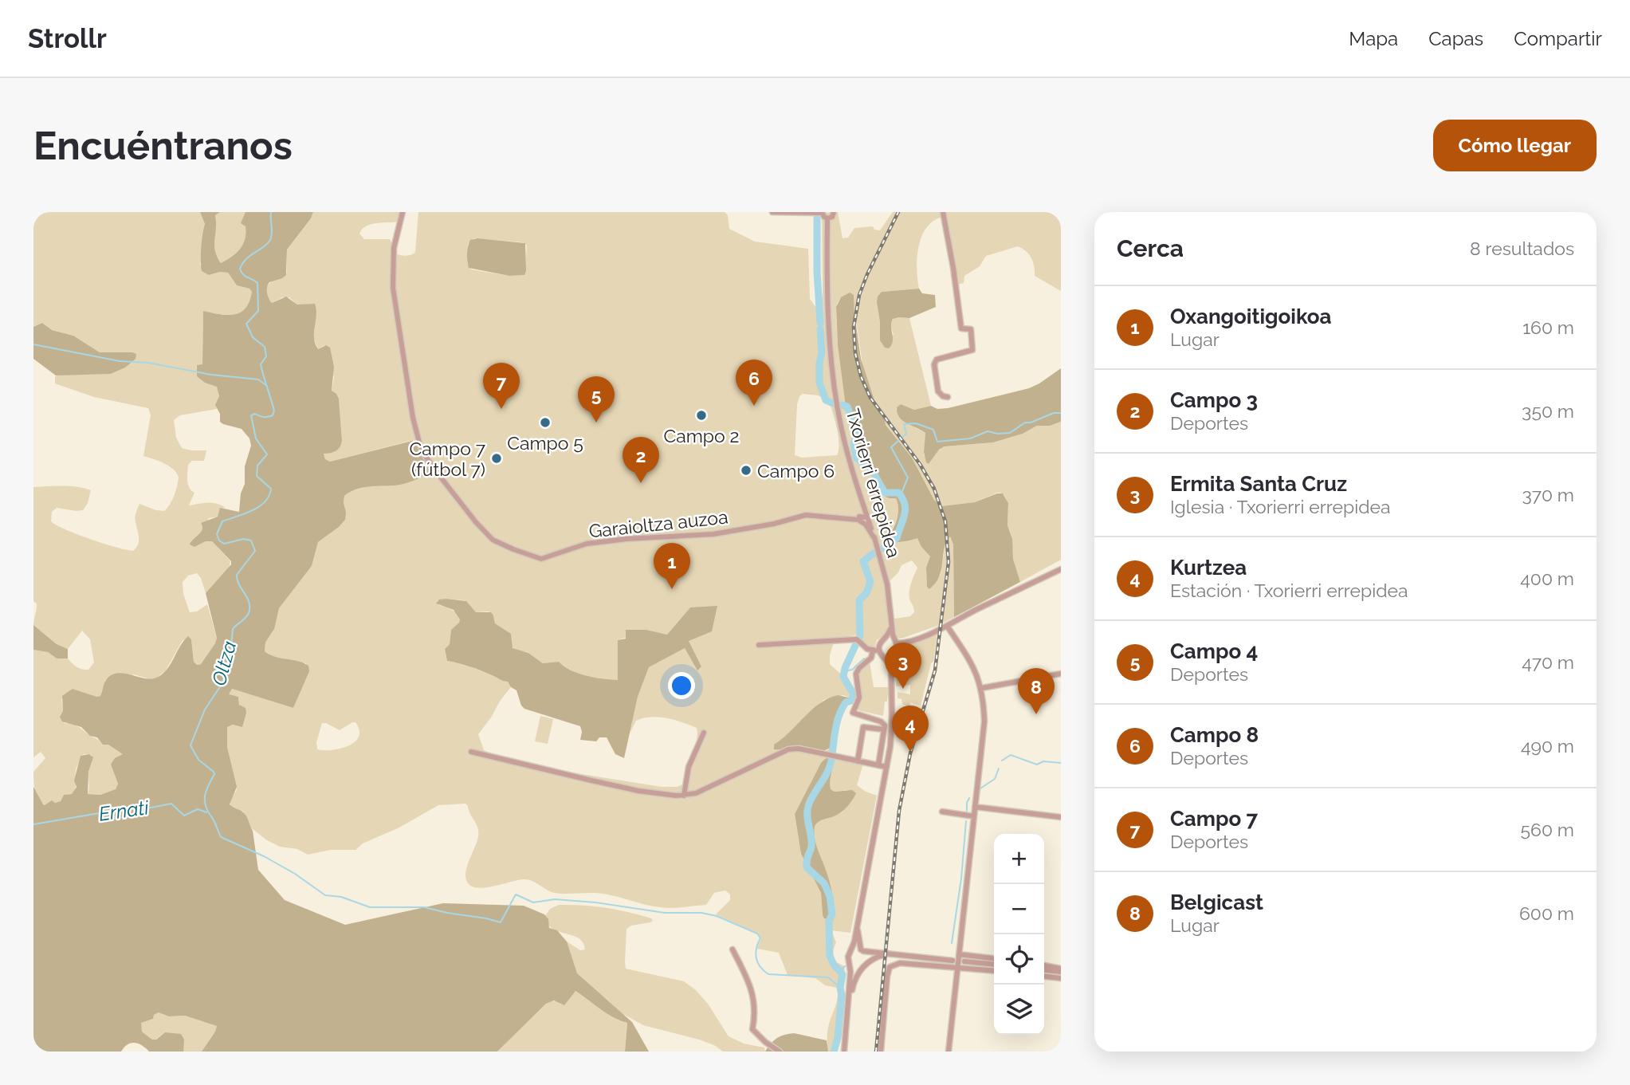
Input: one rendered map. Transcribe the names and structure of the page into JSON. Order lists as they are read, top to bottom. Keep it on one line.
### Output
{"streets":{"street":["Txorierri errepidea","Garaioltza auzoa"]},"water":["Oltza","Ernati"],"places":["Campo 2","Campo 5","Campo 7 (fútbol 7)","Campo 6"],"page":{"header":"Strollr","nav":["Mapa","Capas","Compartir"],"buttons":"Cómo llegar","title":"Encuéntranos","heading":["Cerca","8 resultados"],"list":[{"mark":"1","name":"Oxangoitigoikoa","note":"Lugar","value":"160 m"},{"mark":"2","name":"Campo 3","note":"Deportes","value":"350 m"},{"mark":"3","name":"Ermita Santa Cruz","note":"Iglesia · Txorierri errepidea","value":"370 m"},{"mark":"4","name":"Kurtzea","note":"Estación · Txorierri errepidea","value":"400 m"},{"mark":"5","name":"Campo 4","note":"Deportes","value":"470 m"},{"mark":"6","name":"Campo 8","note":"Deportes","value":"490 m"},{"mark":"7","name":"Campo 7","note":"Deportes","value":"560 m"},{"mark":"8","name":"Belgicast","note":"Lugar","value":"600 m"}],"pins":["6","7","5","2","1","3","8","4"],"map_buttons":["+","−"]}}
